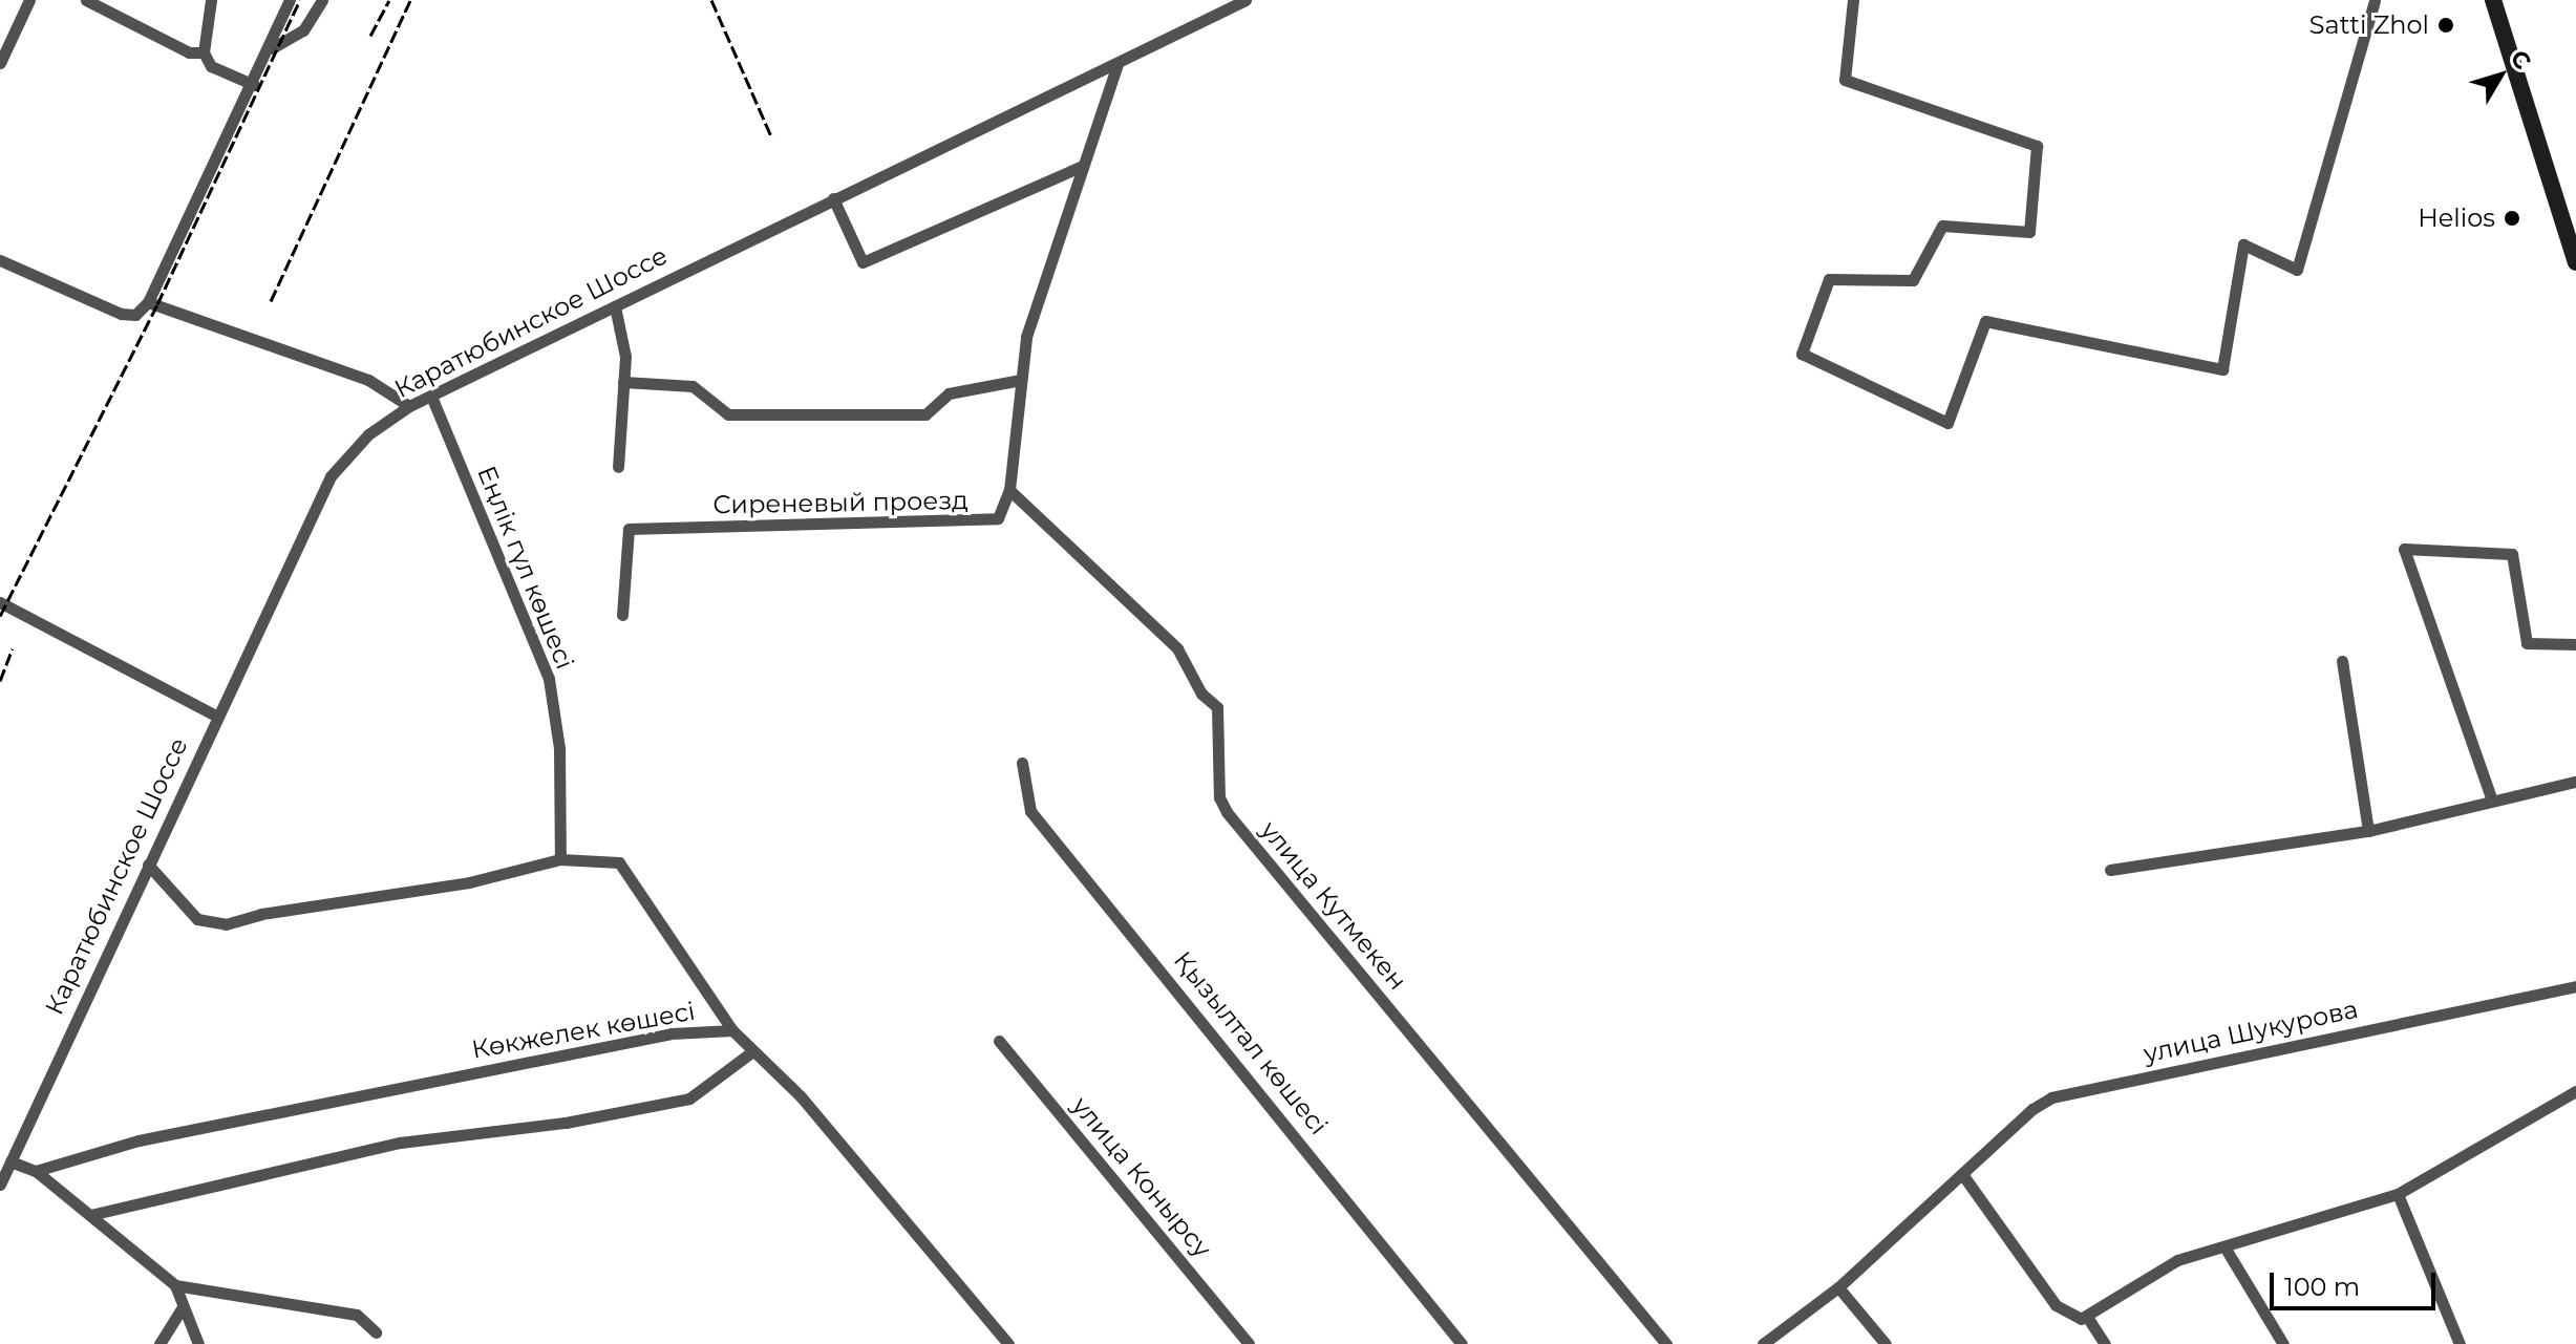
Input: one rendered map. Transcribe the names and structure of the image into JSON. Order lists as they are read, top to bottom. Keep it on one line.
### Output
{"streets":{"street":["Каратюбинское Шоссе","Сиреневый проезд","Еңлік гүл көшесі","улица Кутмекен","Көкжелек көшесі","улица Шукурова","Қызылтал көшесі","улица Конырсу"]},"crossings":[["Каратюбинское Шоссе","Сиреневый проезд"],["Каратюбинское Шоссе","Еңлік гүл көшесі"],["Сиреневый проезд","улица Кутмекен"]],"places":["Satti Zhol","Helios"],"scale_bar":"100 m","north":"top right"}
